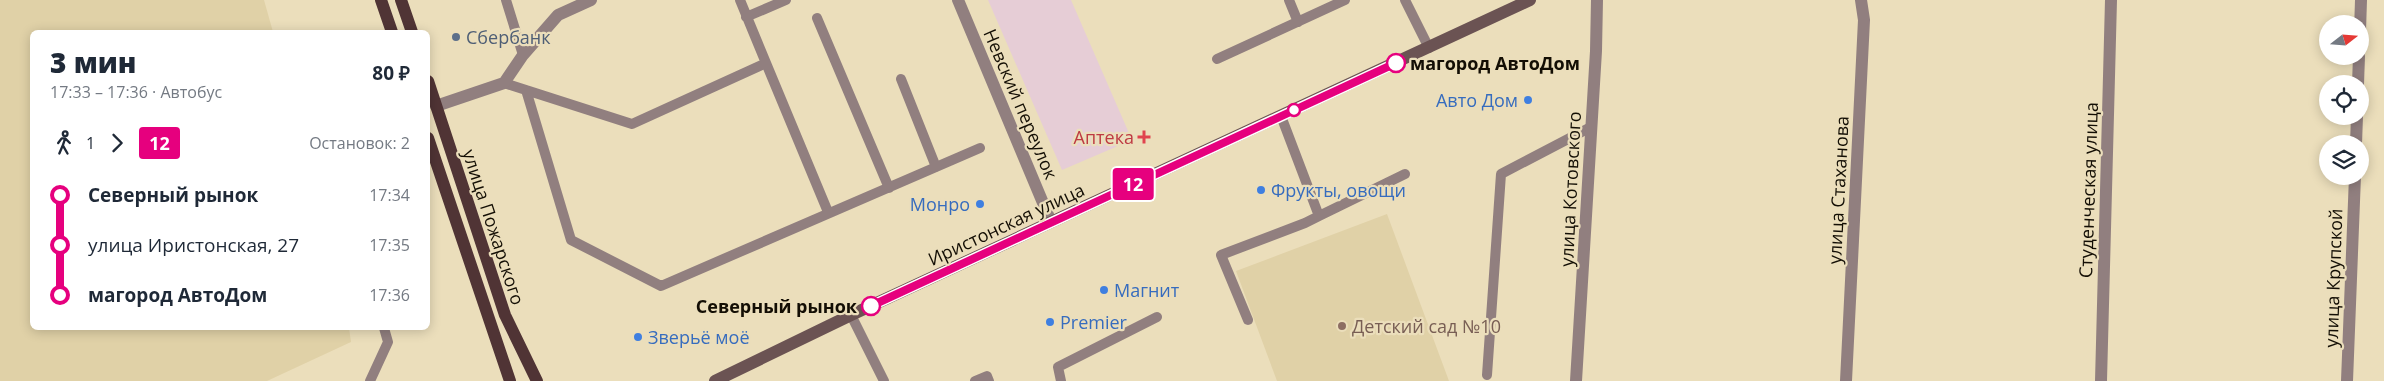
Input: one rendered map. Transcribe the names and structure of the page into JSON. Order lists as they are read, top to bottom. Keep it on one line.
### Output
{"streets":{"main road":["Иристонская улица","улица Пожарского"],"street":["Невский переулок","улица Котовского","улица Стаханова","Студенческая улица","улица Крупской"]},"crossings":[["Невский переулок","Иристонская улица"]],"places":{"other":["Сбербанк","магород АвтоДом","Авто Дом","Фрукты, овощи","Монро","Магнит","Северный рынок","Premier","Детский сад №10","Зверьё моё"],"health":["Аптека"]},"lines":["bus line 12"],"north":"right","page":{"on_map":"12","heading":["3 мин","17:33 – 17:36 · Автобус","80 ₽"],"legs":["1","12","Остановок: 2"],"list":[{"name":"Северный рынок","value":"17:34"},{"name":"улица Иристонская, 27","value":"17:35"},{"name":"магород АвтоДом","value":"17:36"}]}}
